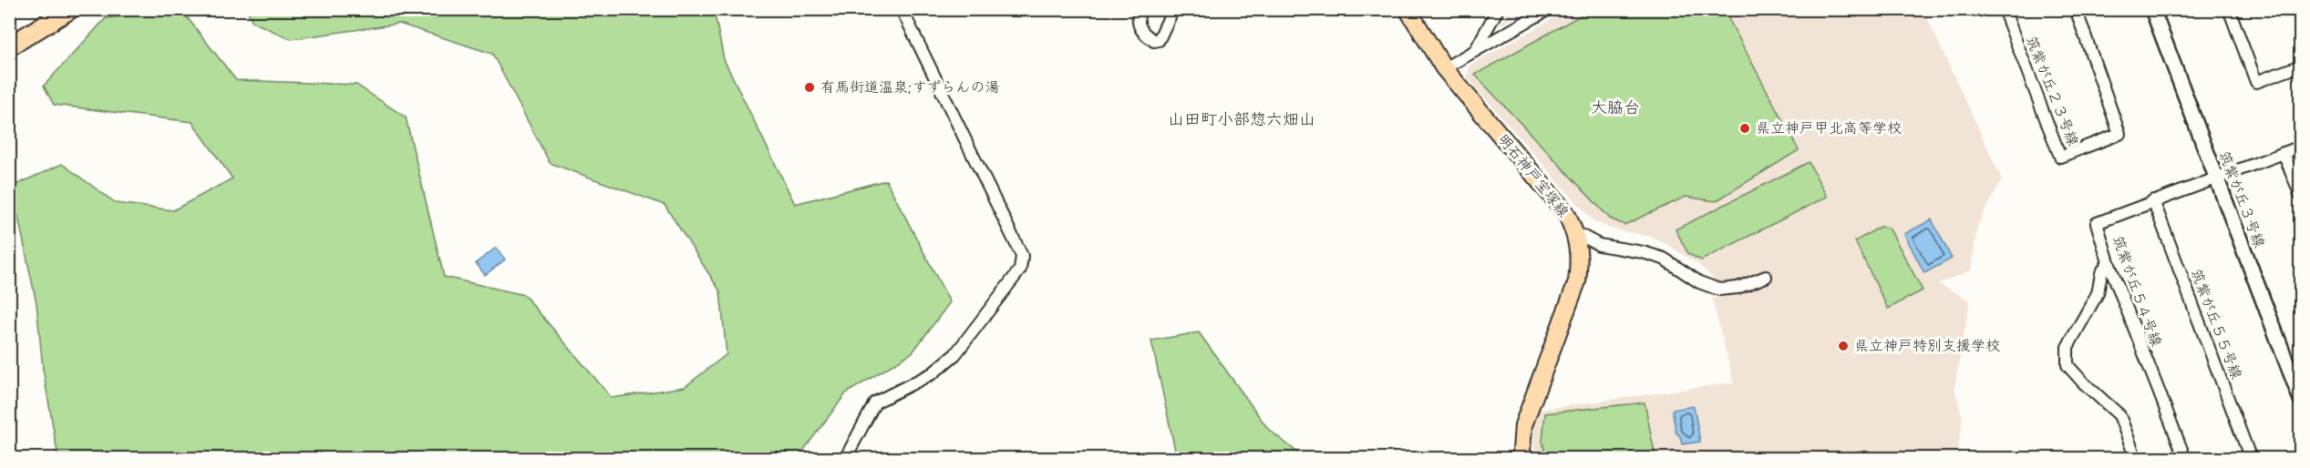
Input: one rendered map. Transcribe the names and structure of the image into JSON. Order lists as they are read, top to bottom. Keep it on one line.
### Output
{"streets":{"main road":["明石神戸宝塚線"],"street":["筑紫が丘２３号線","筑紫が丘３号線","筑紫が丘５４号線","筑紫が丘５５号線"]},"crossings":[["筑紫が丘３号線","筑紫が丘５４号線"],["筑紫が丘５４号線","筑紫が丘５５号線"]],"districts":["大脇台","山田町小部惣六畑山"],"places":["有馬街道温泉;すずらんの湯","県立神戸甲北高等学校","県立神戸特別支援学校"]}
